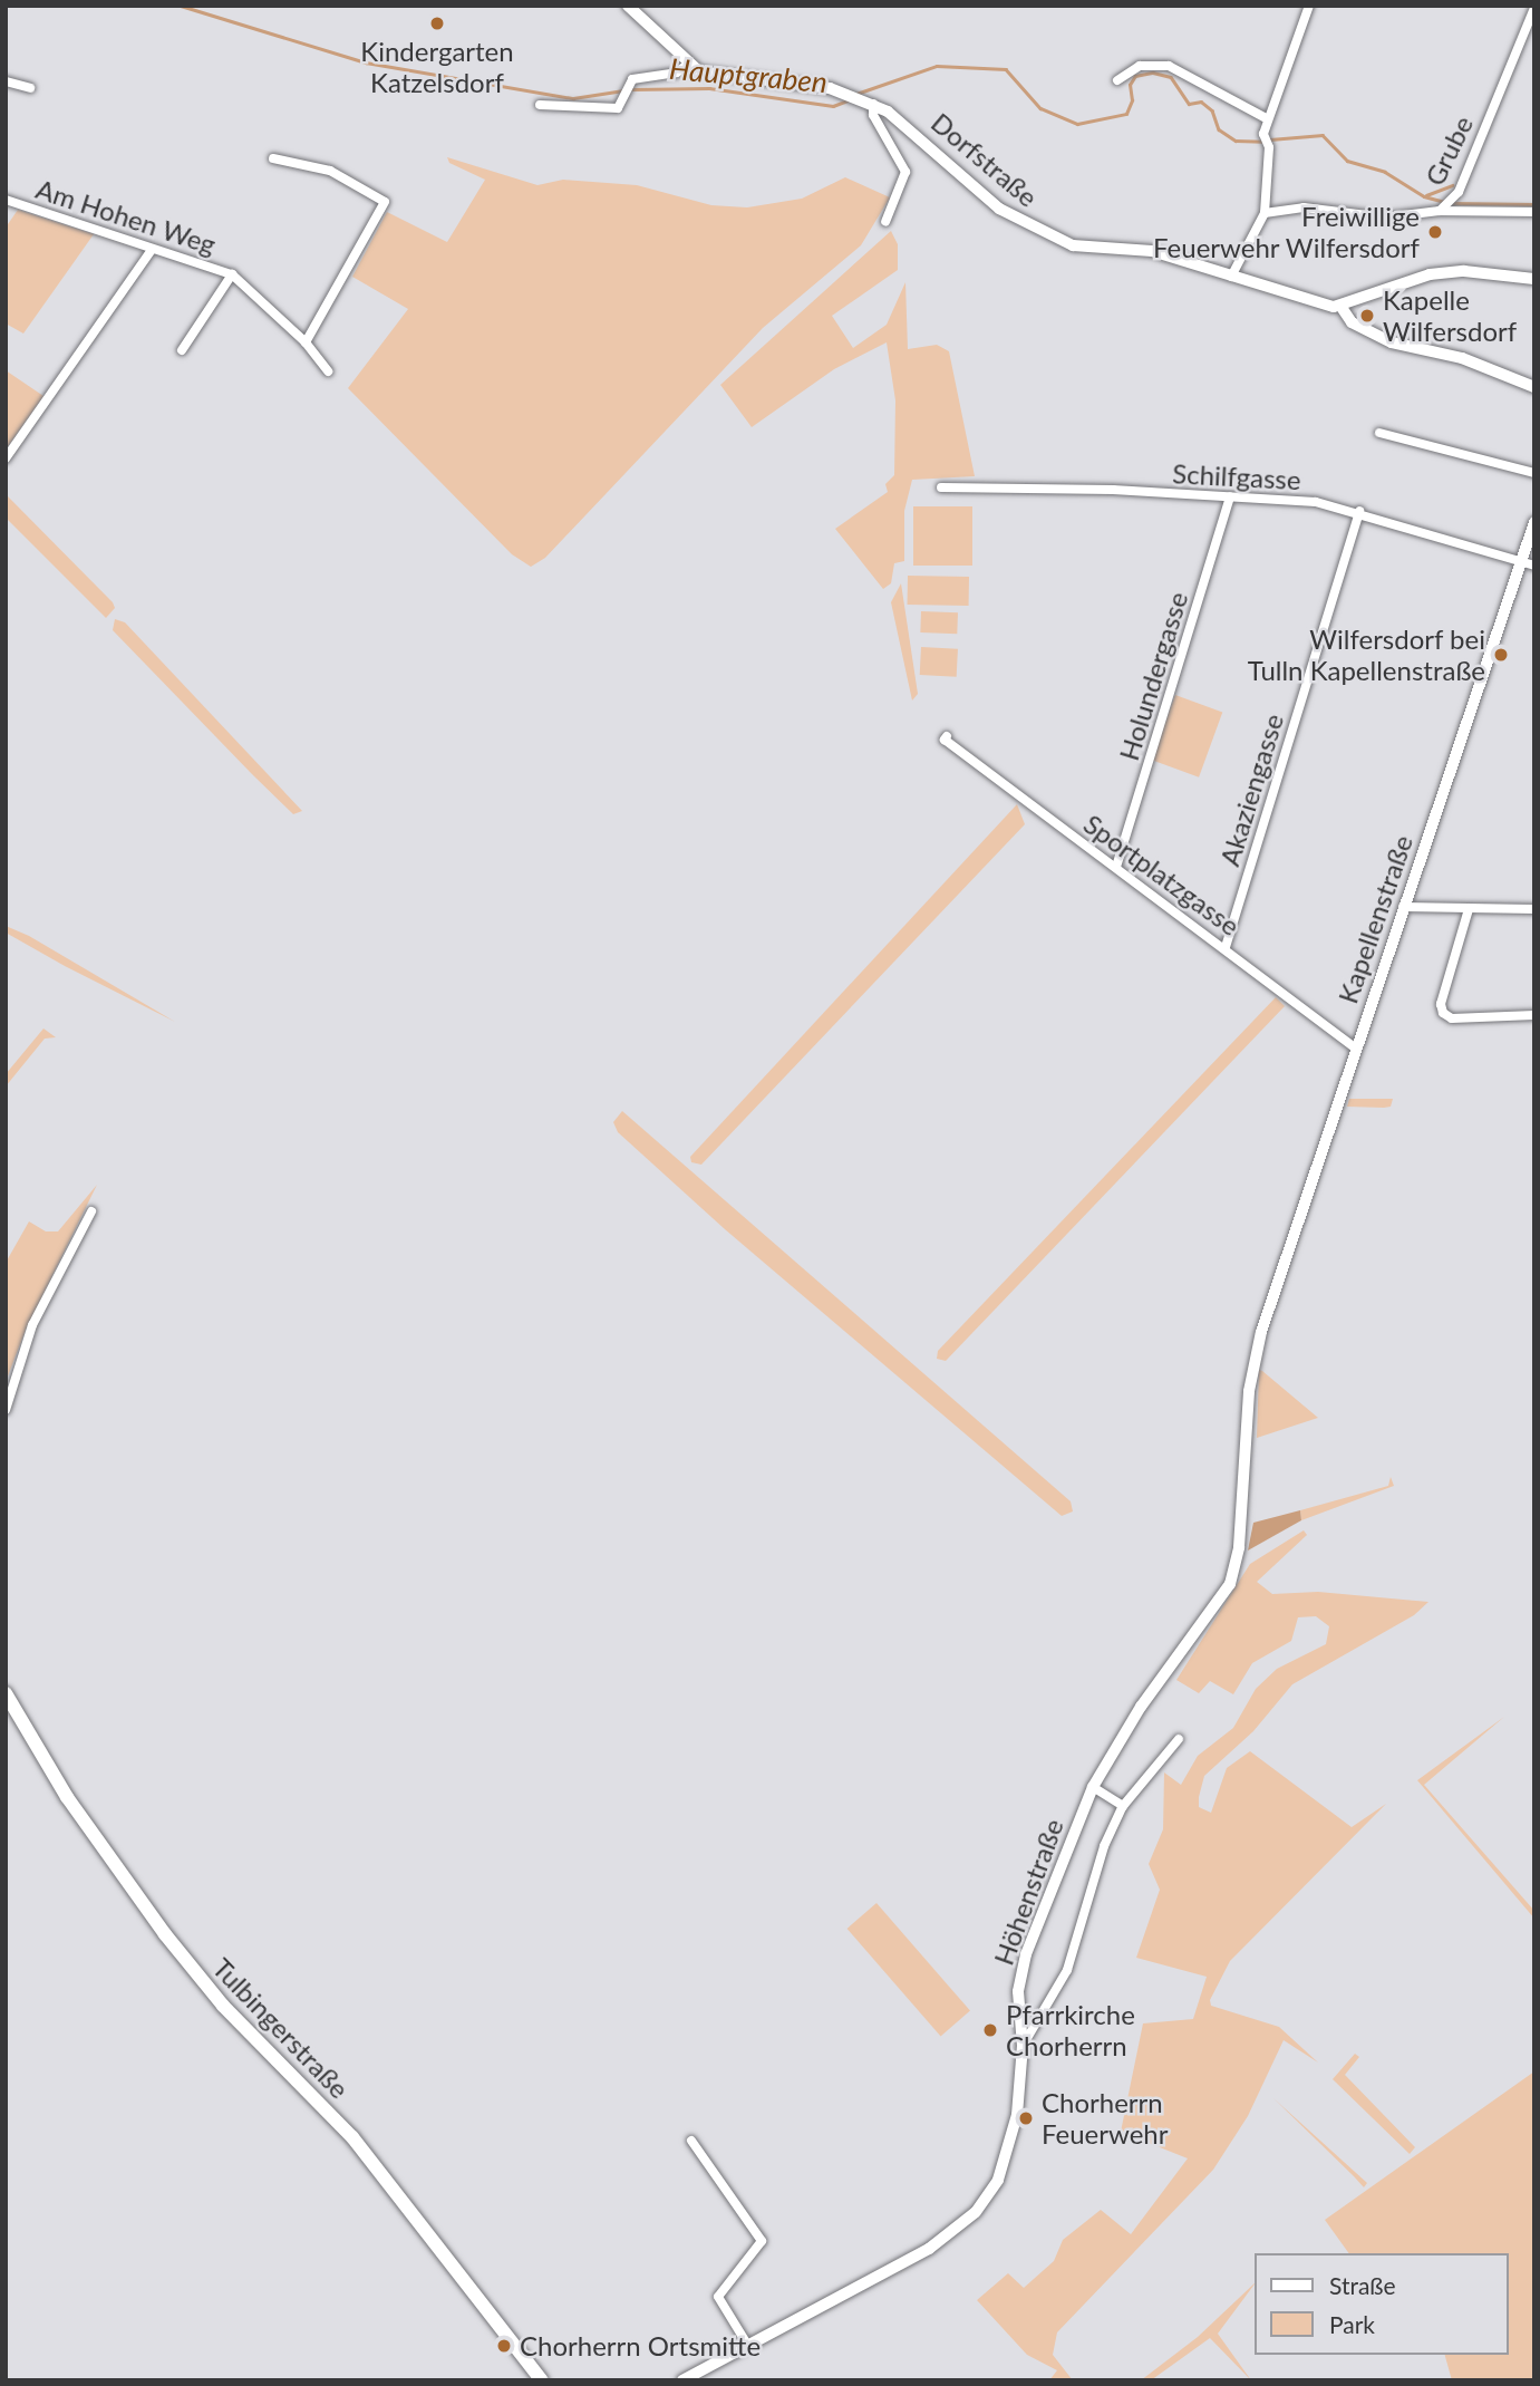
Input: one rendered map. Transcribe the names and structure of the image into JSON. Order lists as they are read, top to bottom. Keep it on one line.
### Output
{"streets":{"main road":["Tulbingerstraße"],"street":["Grube","Dorfstraße","Am Hohen Weg","Schilfgasse","Holundergasse","Akaziengasse","Sportplatzgasse","Kapellenstraße","Höhenstraße"]},"crossings":[["Schilfgasse","Holundergasse"],["Schilfgasse","Akaziengasse"],["Schilfgasse","Kapellenstraße"],["Holundergasse","Sportplatzgasse"],["Akaziengasse","Sportplatzgasse"],["Sportplatzgasse","Kapellenstraße"],["Kapellenstraße","Höhenstraße"]],"water":["Hauptgraben"],"places":["Kindergarten Katzelsdorf","Freiwillige Feuerwehr Wilfersdorf","Kapelle Wilfersdorf","Wilfersdorf bei Tulln Kapellenstraße","Pfarrkirche Chorherrn","Chorherrn Feuerwehr","Chorherrn Ortsmitte"],"legend":["Straße","Park"]}
